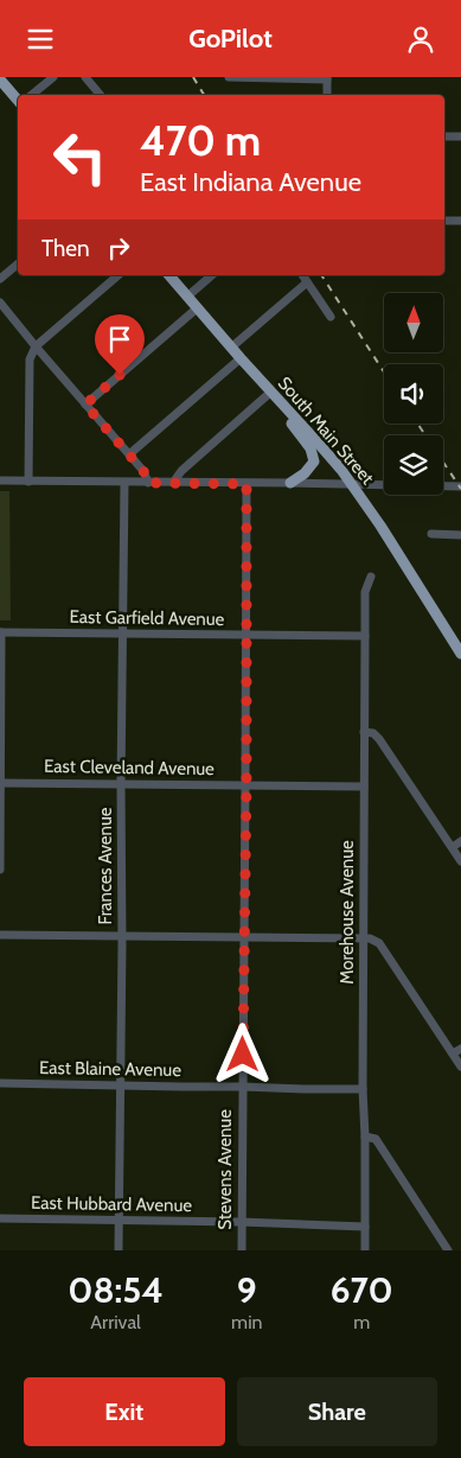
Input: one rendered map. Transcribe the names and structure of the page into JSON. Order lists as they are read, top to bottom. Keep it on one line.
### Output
{"streets":{"main road":["South Main Street"],"street":["East Garfield Avenue","East Cleveland Avenue","Frances Avenue","Morehouse Avenue","East Blaine Avenue","Stevens Avenue","East Hubbard Avenue"]},"crossings":[["East Garfield Avenue","Frances Avenue"],["East Garfield Avenue","Morehouse Avenue"],["East Garfield Avenue","Stevens Avenue"],["East Cleveland Avenue","Frances Avenue"],["East Cleveland Avenue","Morehouse Avenue"],["East Cleveland Avenue","Stevens Avenue"],["Frances Avenue","East Blaine Avenue"],["Frances Avenue","East Hubbard Avenue"],["Morehouse Avenue","East Blaine Avenue"],["Morehouse Avenue","East Hubbard Avenue"],["East Blaine Avenue","Stevens Avenue"],["Stevens Avenue","East Hubbard Avenue"]],"north":"top","page":{"header":"GoPilot","turn":["470 m","East Indiana Avenue"],"then":"Then","eta":["08:54","Arrival","9","min","670","m"],"buttons":["Exit","Share"]}}
